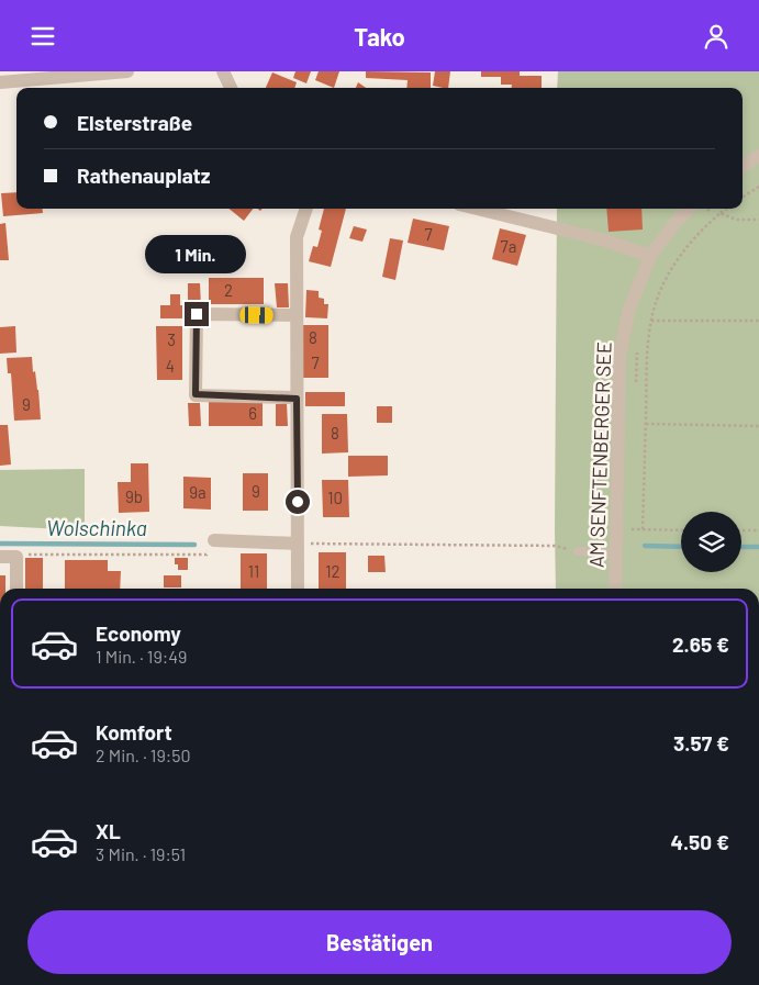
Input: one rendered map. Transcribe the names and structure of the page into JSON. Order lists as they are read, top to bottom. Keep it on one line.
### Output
{"streets":{"street":["AM SENFTENBERGER SEE"]},"water":["Wolschinka"],"house_numbers":["7","7a","2","8","3","7","4","9","6","8","9","9a","9b","10","11","12"],"page":{"header":"Tako","banner":["Elsterstraße","Rathenauplatz"],"bubble":"1 Min.","list":[{"name":"Economy","note":"1 Min. · 19:49","value":"2.65 €"},{"name":"Komfort","note":"2 Min. · 19:50","value":"3.57 €"},{"name":"XL","note":"3 Min. · 19:51","value":"4.50 €"}],"buttons":"Bestätigen"}}
